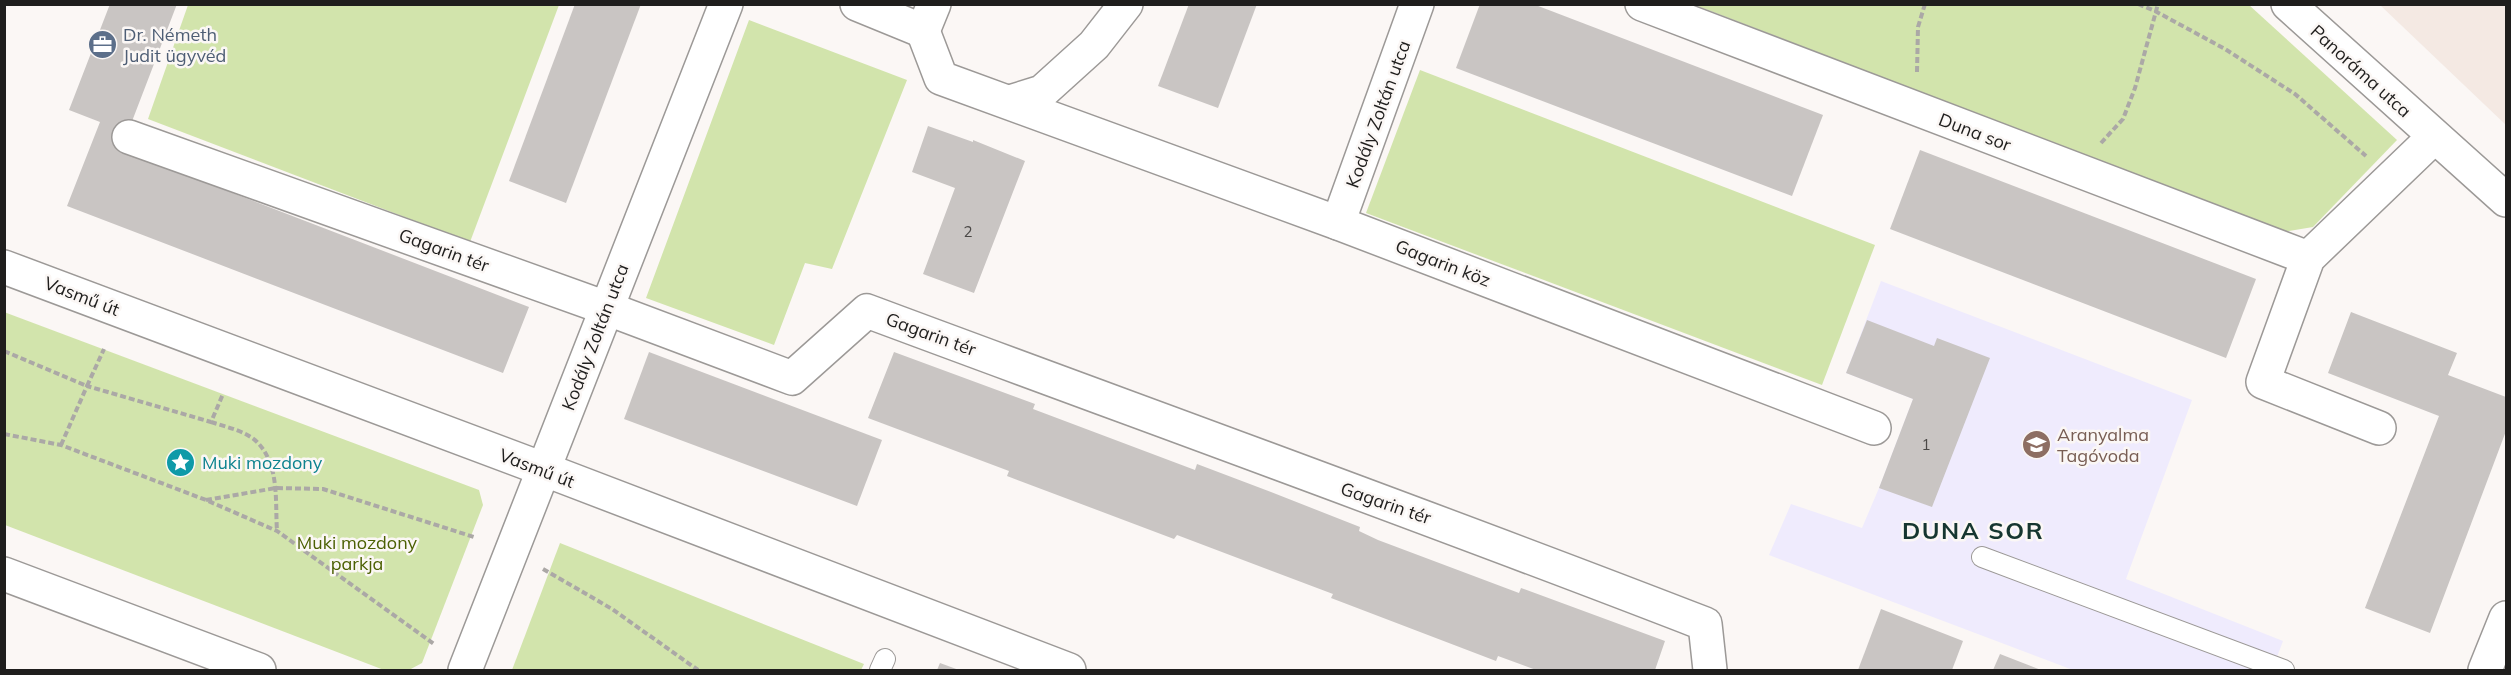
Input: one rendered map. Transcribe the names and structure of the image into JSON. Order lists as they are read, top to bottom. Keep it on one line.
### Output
{"streets":{"street":["Panoráma utca","Kodály Zoltán utca","Duna sor","Gagarin tér","Gagarin köz","Vasmű út"]},"crossings":[["Kodály Zoltán utca","Gagarin tér"],["Kodály Zoltán utca","Gagarin köz"],["Kodály Zoltán utca","Vasmű út"]],"districts":["DUNA SOR"],"parks":["Muki mozdony parkja"],"places":{"office":["Dr. Németh Judit ügyvéd"],"school or university":["Aranyalma Tagóvoda"],"place":["Muki mozdony"]},"house_numbers":["2","1"]}
